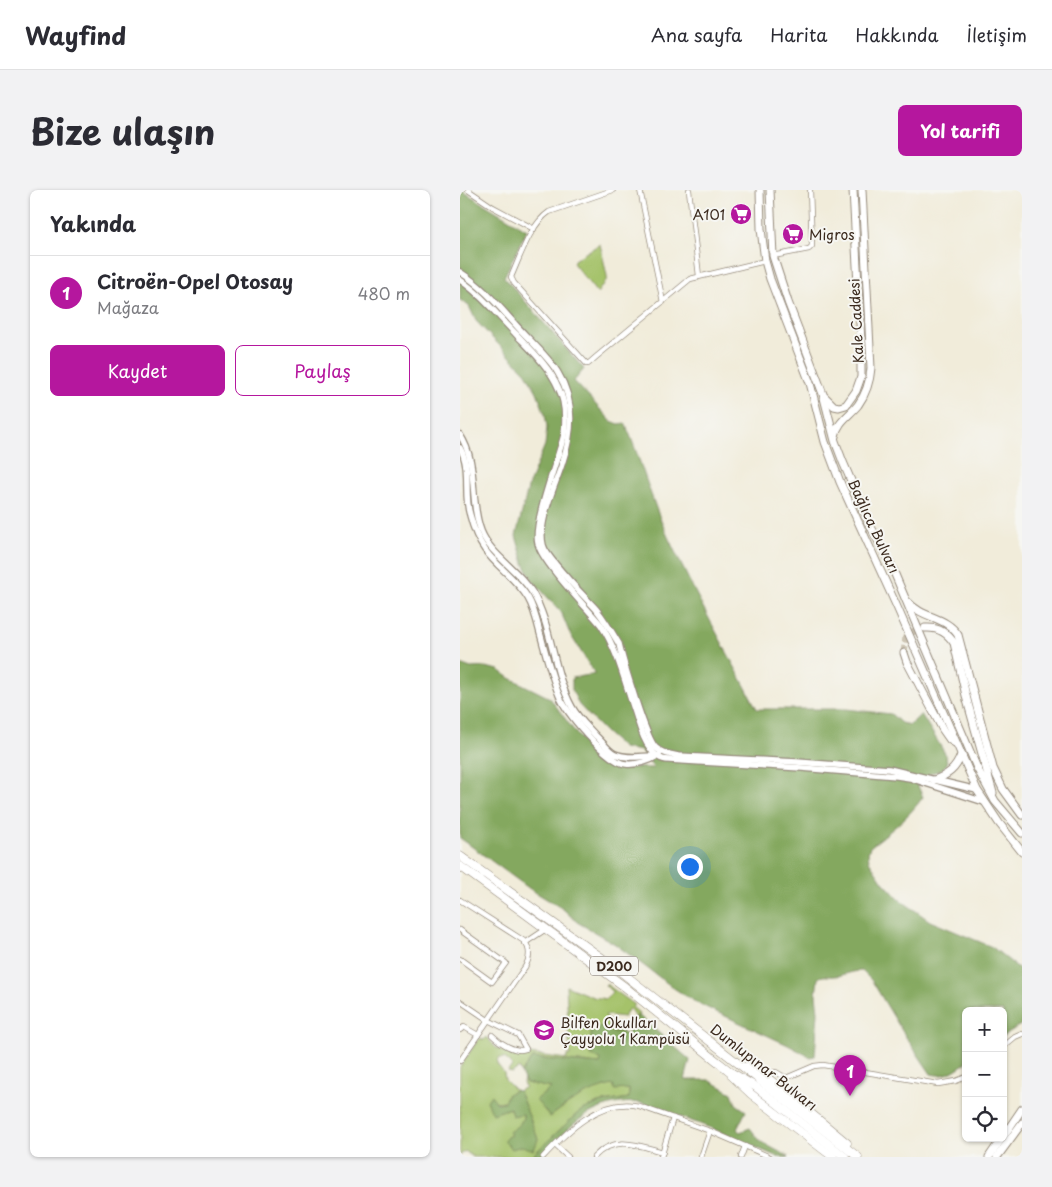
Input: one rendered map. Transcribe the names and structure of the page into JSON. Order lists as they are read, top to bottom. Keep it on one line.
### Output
{"streets":{"highway":["D200","Dumlupınar Bulvarı"],"main road":["Kale Caddesi","Bağlıca Bulvarı"]},"crossings":[["Kale Caddesi","Bağlıca Bulvarı"]],"places":{"supermarket":["A101","Migros"],"school or university":["Bilfen Okulları Çayyolu 1 Kampüsü"]},"page":{"header":"Wayfind","nav":["Ana sayfa","Harita","Hakkında","İletişim"],"title":"Bize ulaşın","buttons":["Yol tarifi",["Kaydet","Paylaş"]],"heading":"Yakında","list":[{"mark":"1","name":"Citroën-Opel Otosay","note":"Mağaza","value":"480 m"}],"map_buttons":["+","−"],"pins":"1"}}
